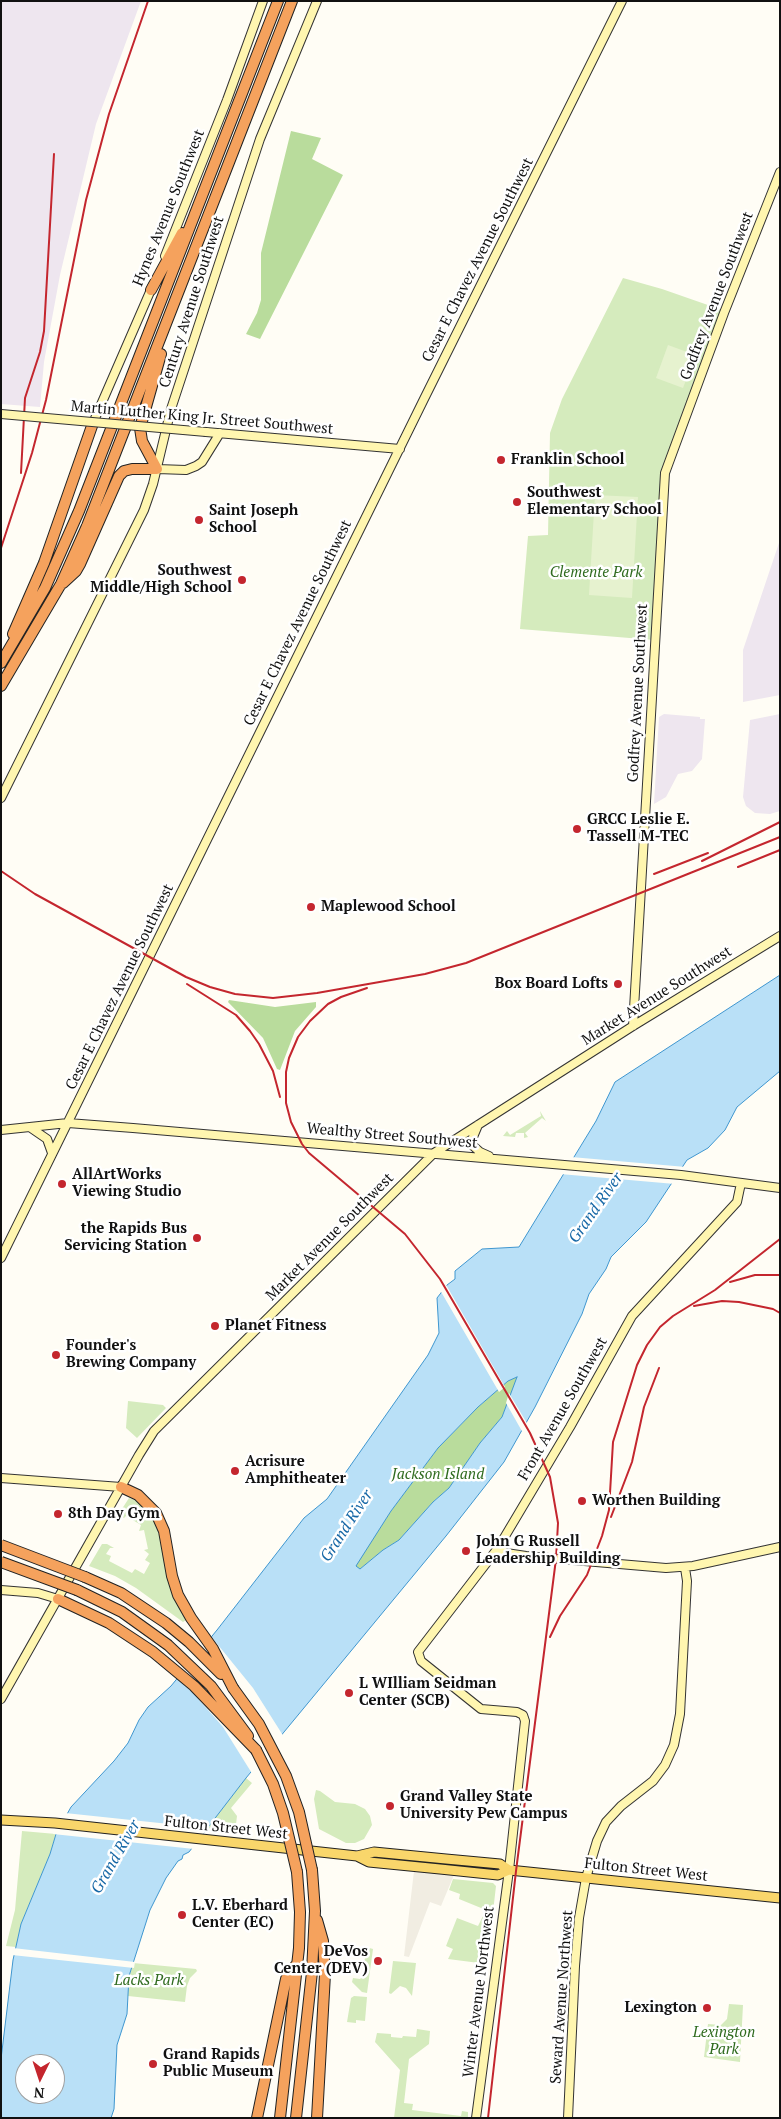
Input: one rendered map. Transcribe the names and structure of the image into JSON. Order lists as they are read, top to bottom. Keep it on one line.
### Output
{"streets":{"main road":["Hynes Avenue Southwest","Cesar E Chavez Avenue Southwest","Godfrey Avenue Southwest","Century Avenue Southwest","Martin Luther King Jr. Street Southwest","Market Avenue Southwest","Wealthy Street Southwest","Front Avenue Southwest","Fulton Street West","Winter Avenue Northwest","Seward Avenue Northwest"]},"crossings":[["Hynes Avenue Southwest","Martin Luther King Jr. Street Southwest"],["Cesar E Chavez Avenue Southwest","Martin Luther King Jr. Street Southwest"],["Cesar E Chavez Avenue Southwest","Wealthy Street Southwest"],["Godfrey Avenue Southwest","Market Avenue Southwest"],["Market Avenue Southwest","Wealthy Street Southwest"],["Wealthy Street Southwest","Front Avenue Southwest"],["Front Avenue Southwest","Winter Avenue Northwest"],["Fulton Street West","Winter Avenue Northwest"],["Fulton Street West","Seward Avenue Northwest"]],"water":["Grand River"],"parks":["Clemente Park","Jackson Island","Lacks Park","Lexington Park"],"places":["Franklin School","Southwest Elementary School","Saint Joseph School","Southwest Middle/High School","GRCC Leslie E. Tassell M-TEC","Maplewood School","Box Board Lofts","AllArtWorks Viewing Studio","the Rapids Bus Servicing Station","Planet Fitness","Founder's Brewing Company","Acrisure Amphitheater","Worthen Building","8th Day Gym","John G Russell Leadership Building","L WIlliam Seidman Center (SCB)","Grand Valley State University Pew Campus","L.V. Eberhard Center (EC)","DeVos Center (DEV)","Lexington","Grand Rapids Public Museum"],"north":"bottom"}
